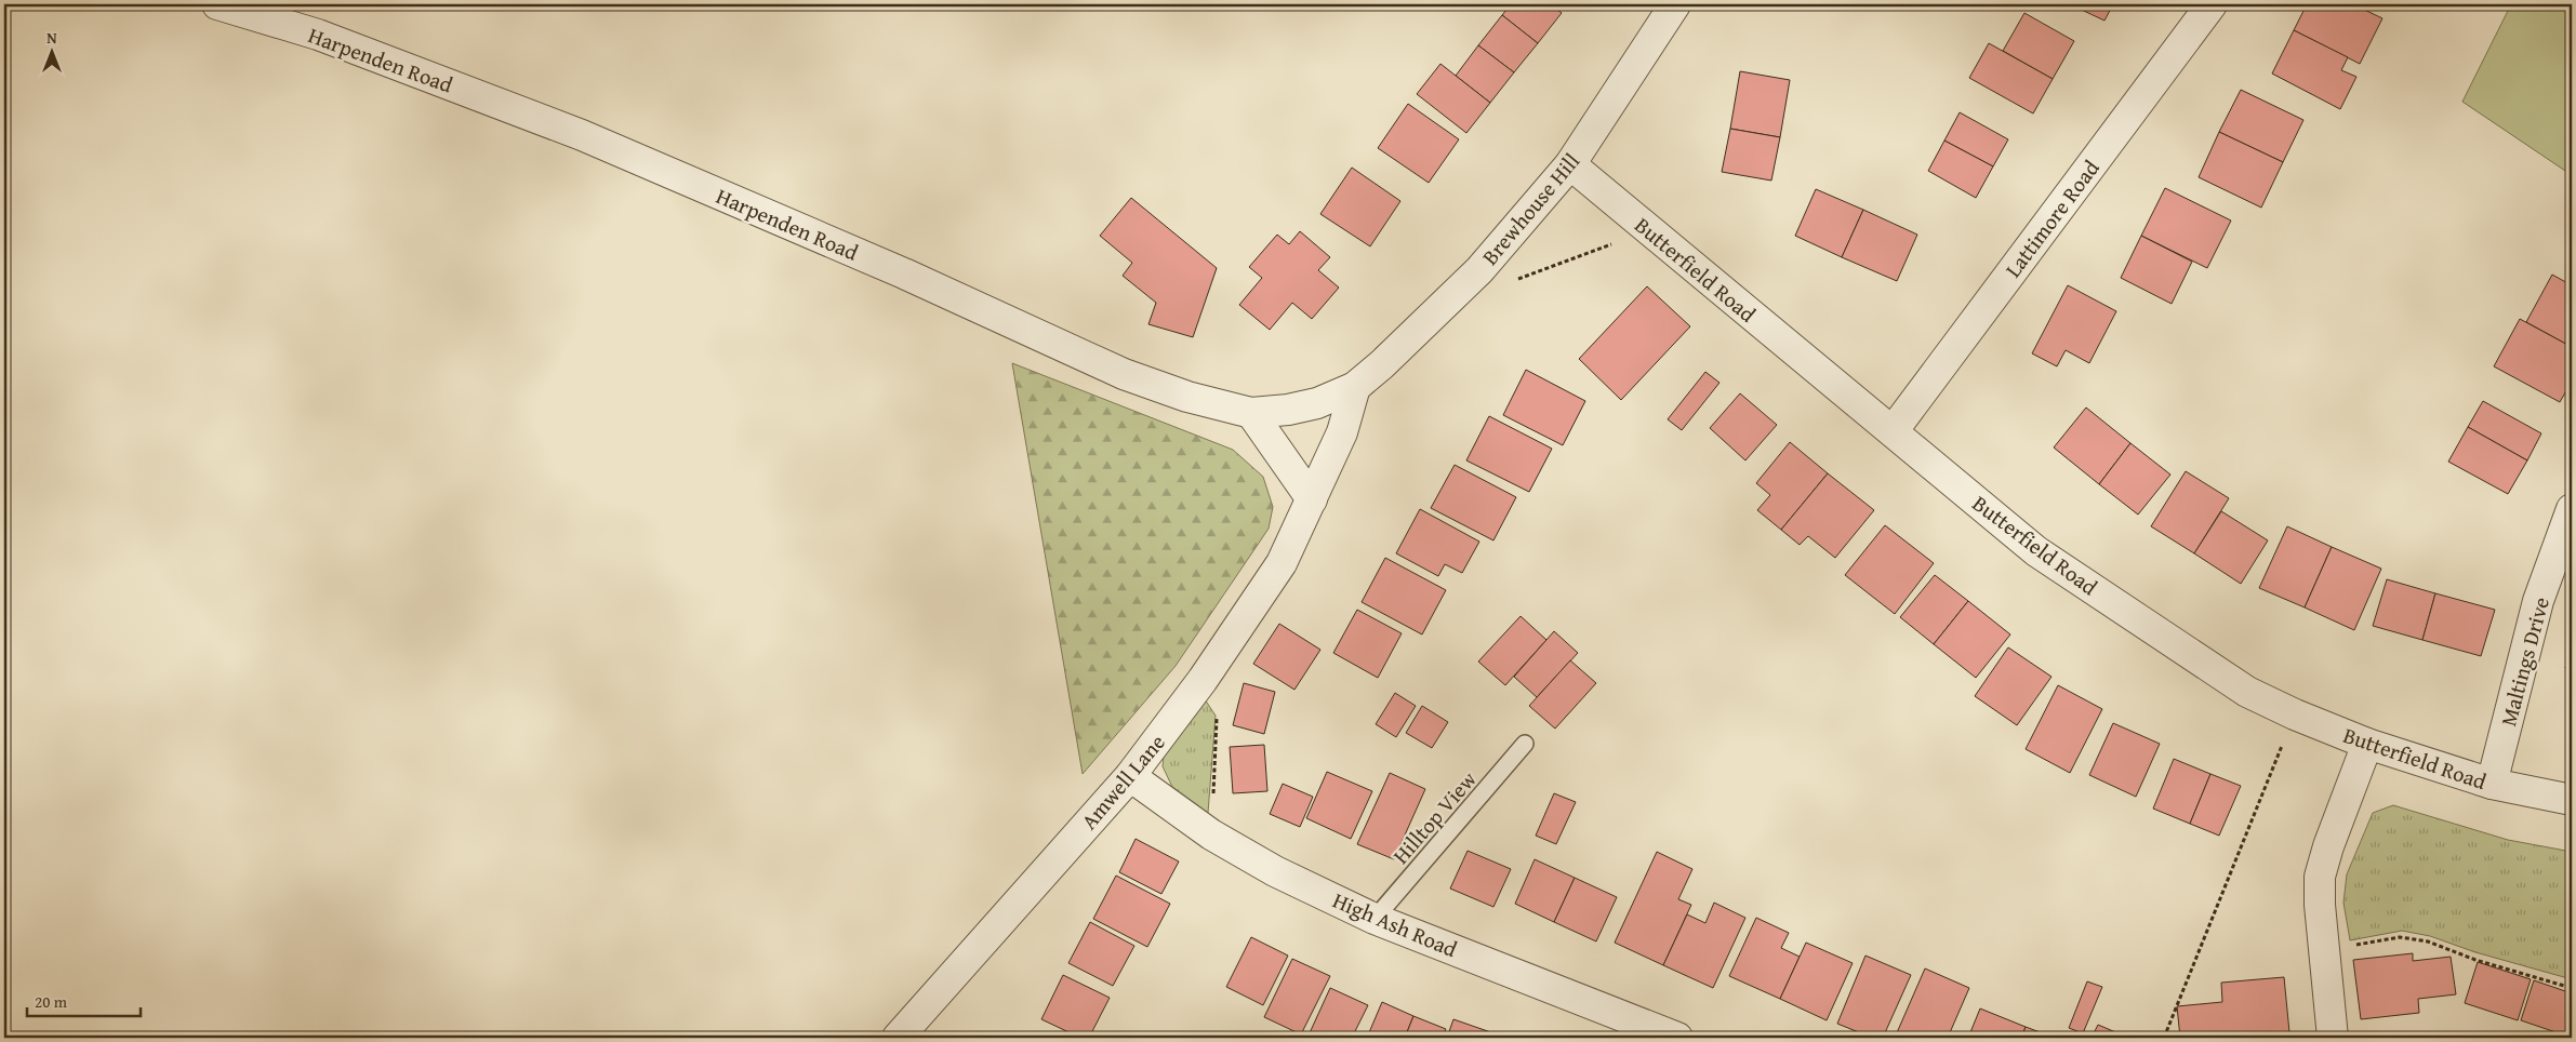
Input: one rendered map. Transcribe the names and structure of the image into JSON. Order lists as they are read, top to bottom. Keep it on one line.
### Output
{"streets":{"street":["Harpenden Road","Brewhouse Hill","Lattimore Road","Butterfield Road","Maltings Drive","Amwell Lane","High Ash Road"],"lane":["Hilltop View"]},"crossings":[["Harpenden Road","Brewhouse Hill"],["Harpenden Road","Amwell Lane"],["Brewhouse Hill","Butterfield Road"],["Brewhouse Hill","Amwell Lane"],["Lattimore Road","Butterfield Road"],["Butterfield Road","Maltings Drive"],["Amwell Lane","High Ash Road"],["Hilltop View","High Ash Road"]],"scale_bar":"20 m","north":"top"}
